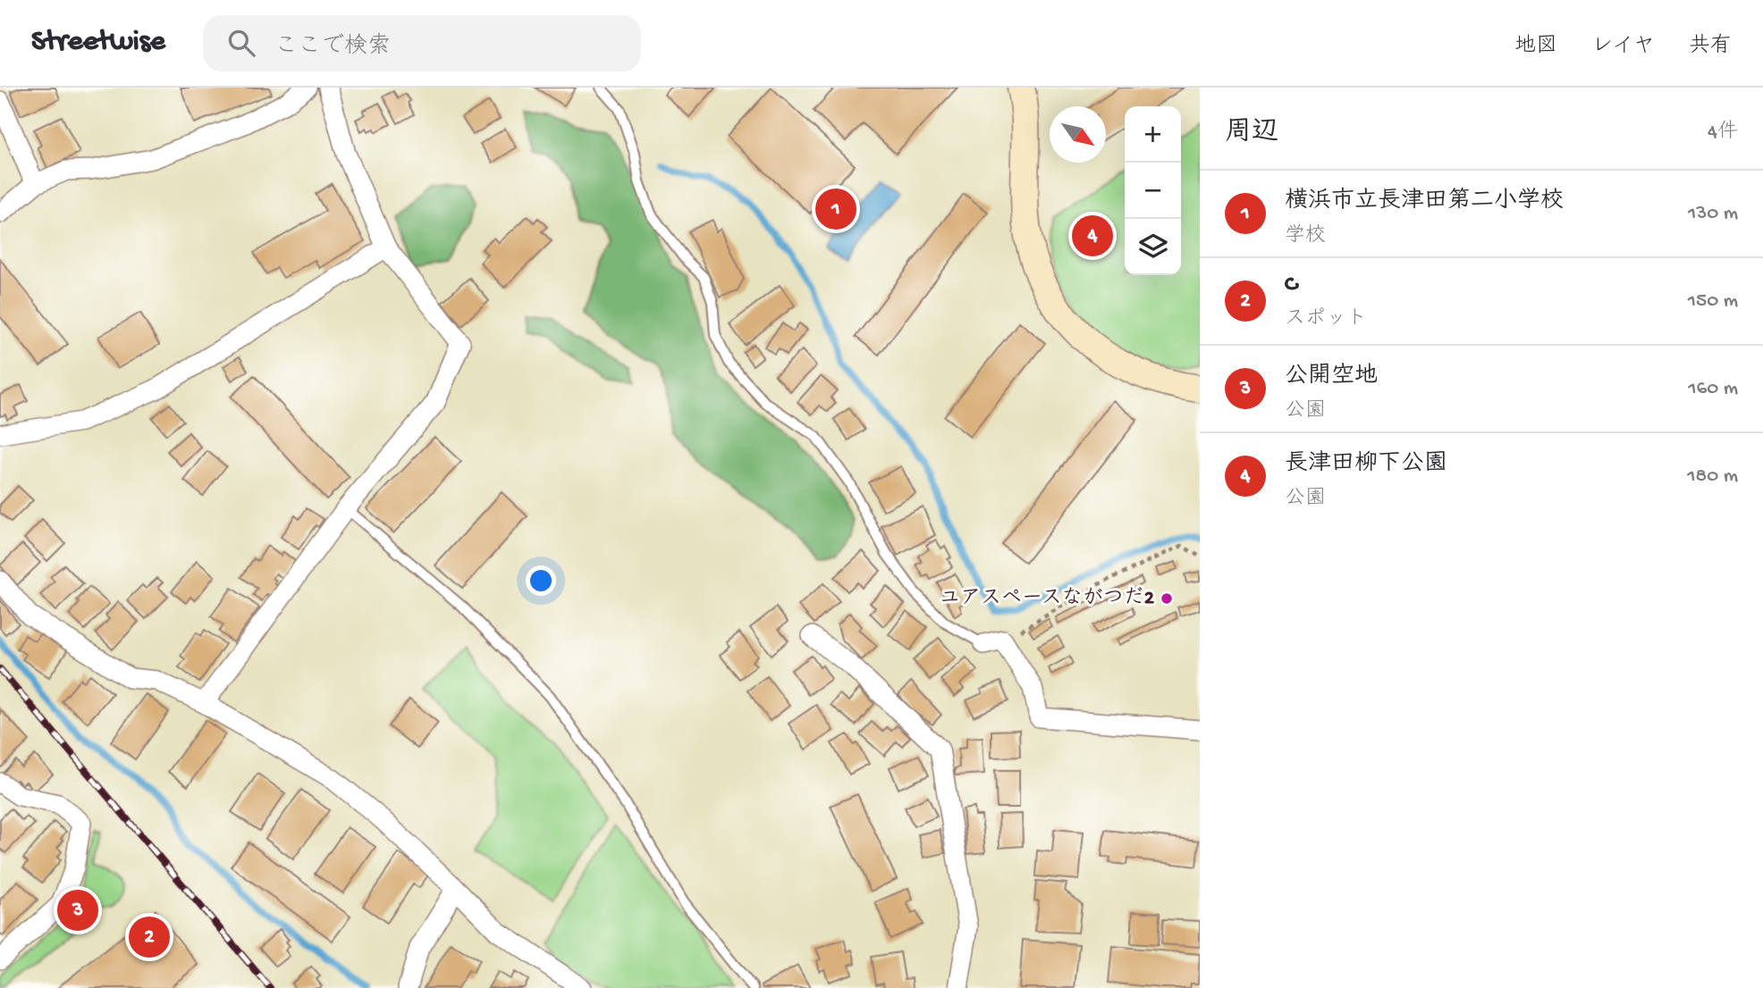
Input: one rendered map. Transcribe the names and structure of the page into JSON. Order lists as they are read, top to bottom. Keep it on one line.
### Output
{"places":["ユアスペースながつだ2"],"north":"bottom right","page":{"header":"Streetwise","search":"ここで検索","nav":["地図","レイヤ","共有"],"heading":["周辺","4件"],"map_buttons":["+","−"],"list":[{"mark":"1","name":"横浜市立長津田第二小学校","note":"学校","value":"130 m"},{"mark":"2","name":"C","note":"スポット","value":"150 m"},{"mark":"3","name":"公開空地","note":"公園","value":"160 m"},{"mark":"4","name":"長津田柳下公園","note":"公園","value":"180 m"}],"pins":["1","4","3","2"]}}
